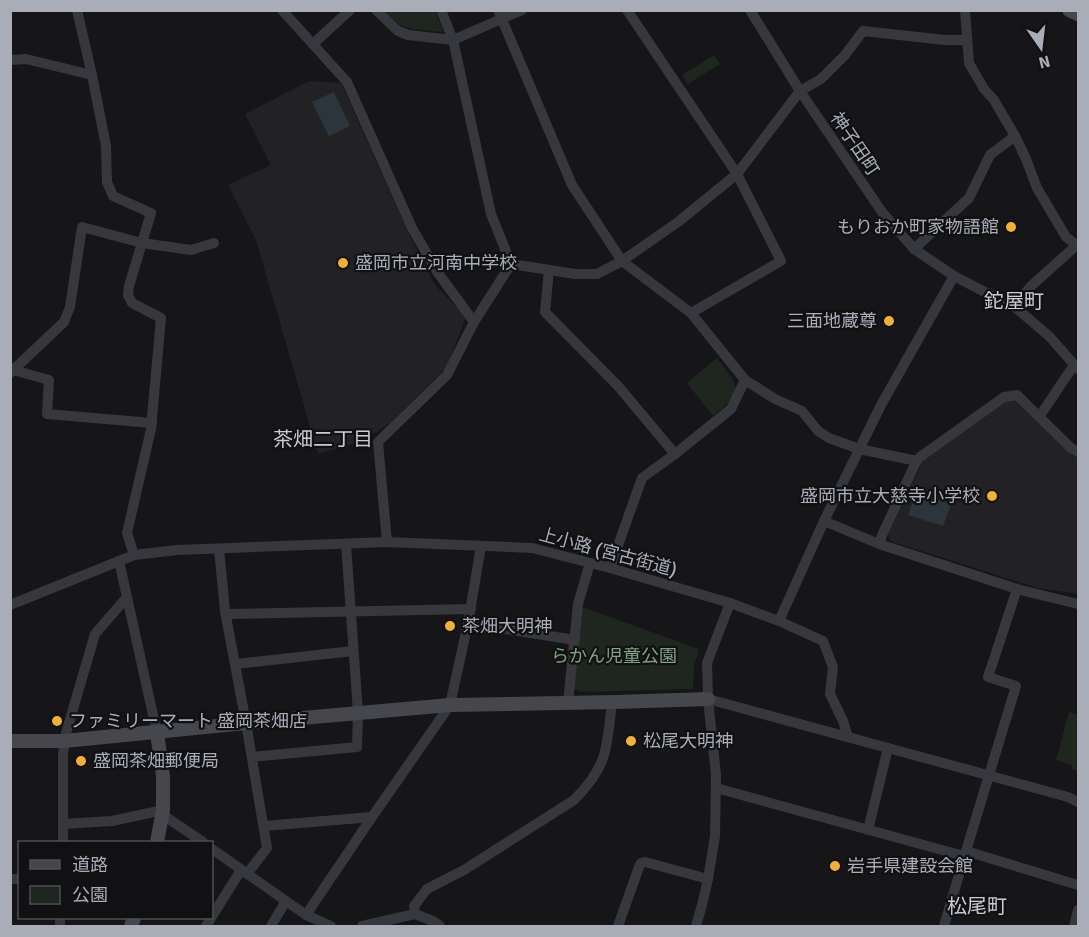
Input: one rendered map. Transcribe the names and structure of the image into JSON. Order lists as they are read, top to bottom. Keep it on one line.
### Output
{"streets":{"street":["神子田町","上小路 (宮古街道)"]},"districts":["鉈屋町","茶畑二丁目","松尾町"],"parks":["らかん児童公園"],"places":["もりおか町家物語館","盛岡市立河南中学校","三面地蔵尊","盛岡市立大慈寺小学校","茶畑大明神","ファミリーマート 盛岡茶畑店","松尾大明神","盛岡茶畑郵便局","岩手県建設会館"],"legend":["道路","公園"],"north":"bottom"}
